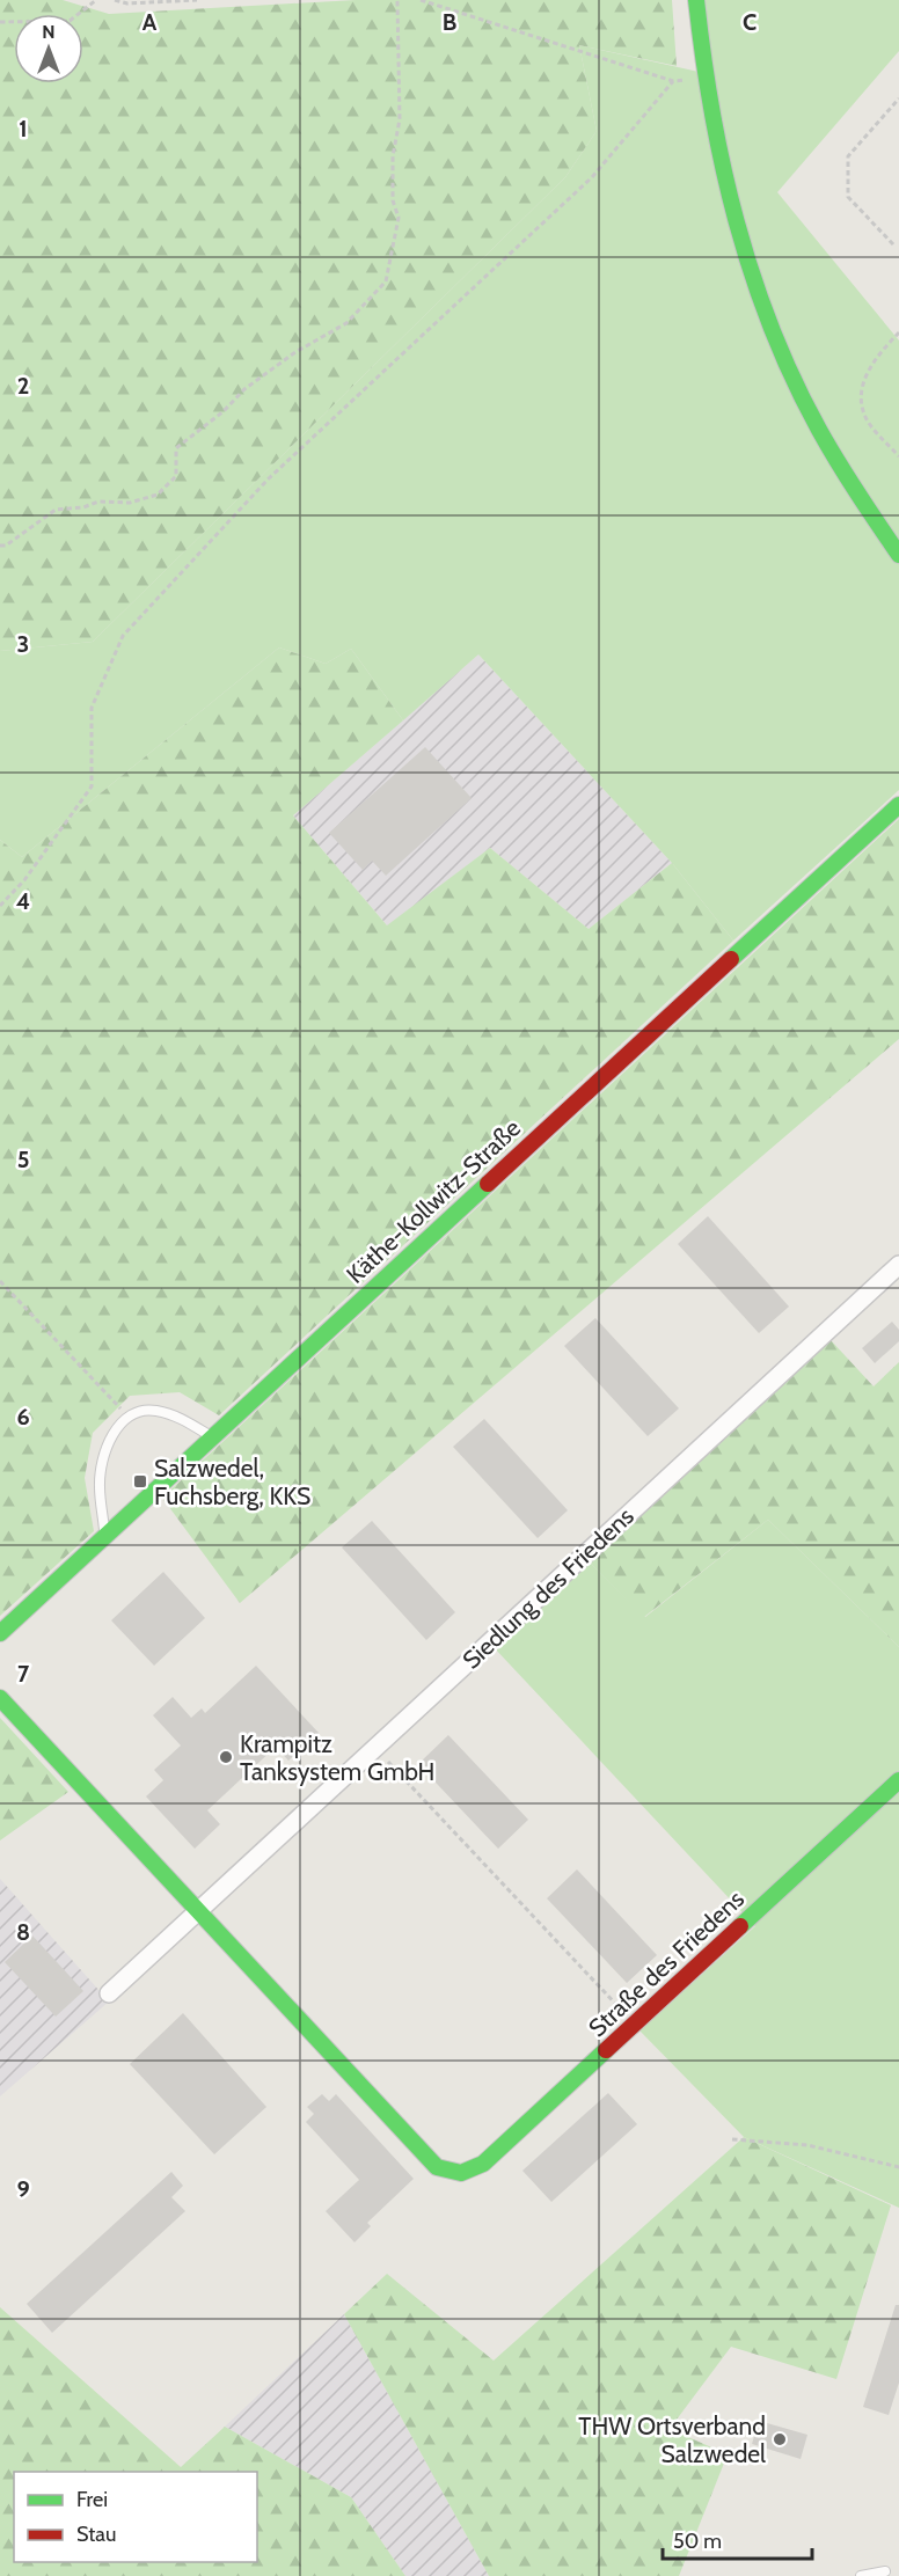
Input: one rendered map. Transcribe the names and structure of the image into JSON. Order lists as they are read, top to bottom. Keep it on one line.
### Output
{"streets":{"main road":["Käthe-Kollwitz-Straße","Straße des Friedens"],"street":["Siedlung des Friedens"]},"crossings":[["Siedlung des Friedens","Straße des Friedens"]],"places":{"transit":["Salzwedel, Fuchsberg, KKS"],"other":["Krampitz Tanksystem GmbH","THW Ortsverband Salzwedel"]},"legend":["Frei","Stau"],"scale_bar":"50 m","north":"top","grid":{"columns":["A","B","C"],"rows":["1","2","3","4","5","6","7","8","9"]}}
